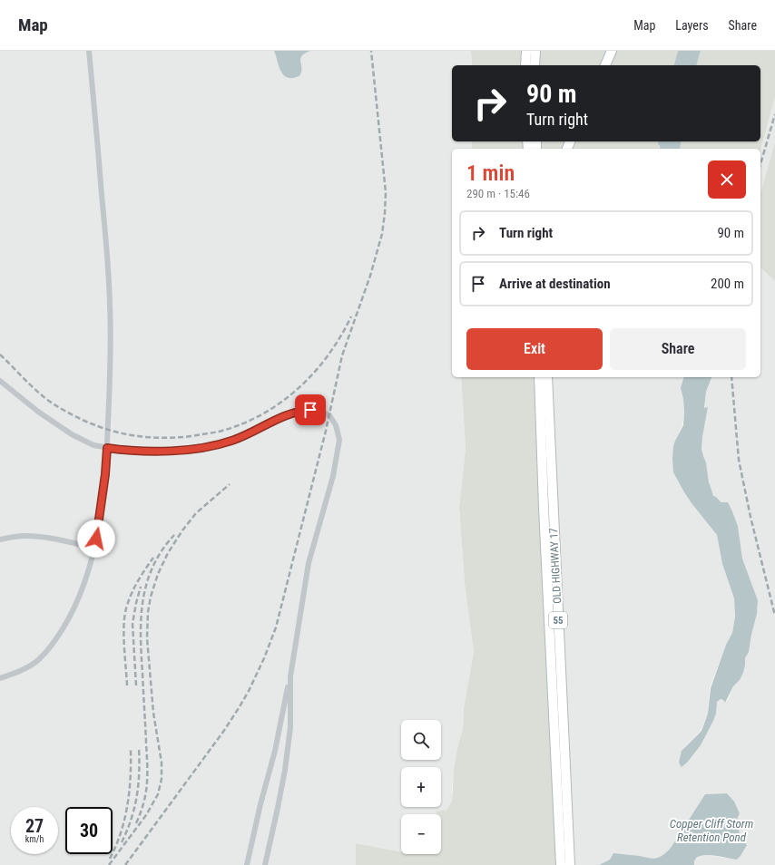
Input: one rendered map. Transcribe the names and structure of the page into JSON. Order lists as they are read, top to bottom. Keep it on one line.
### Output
{"streets":{"main road":["OLD HIGHWAY 17","55"]},"water":["Copper Cliff Storm Retention Pond"],"page":{"header":"Map","nav":["Map","Layers","Share"],"turn":["90 m","Turn right"],"heading":["1 min","290 m · 15:46"],"list":[{"name":"Turn right","value":"90 m"},{"name":"Arrive at destination","value":"200 m"}],"buttons":["Exit","Share"],"map_buttons":["+","−"],"speed":"27 km/h","limit":"30"}}
